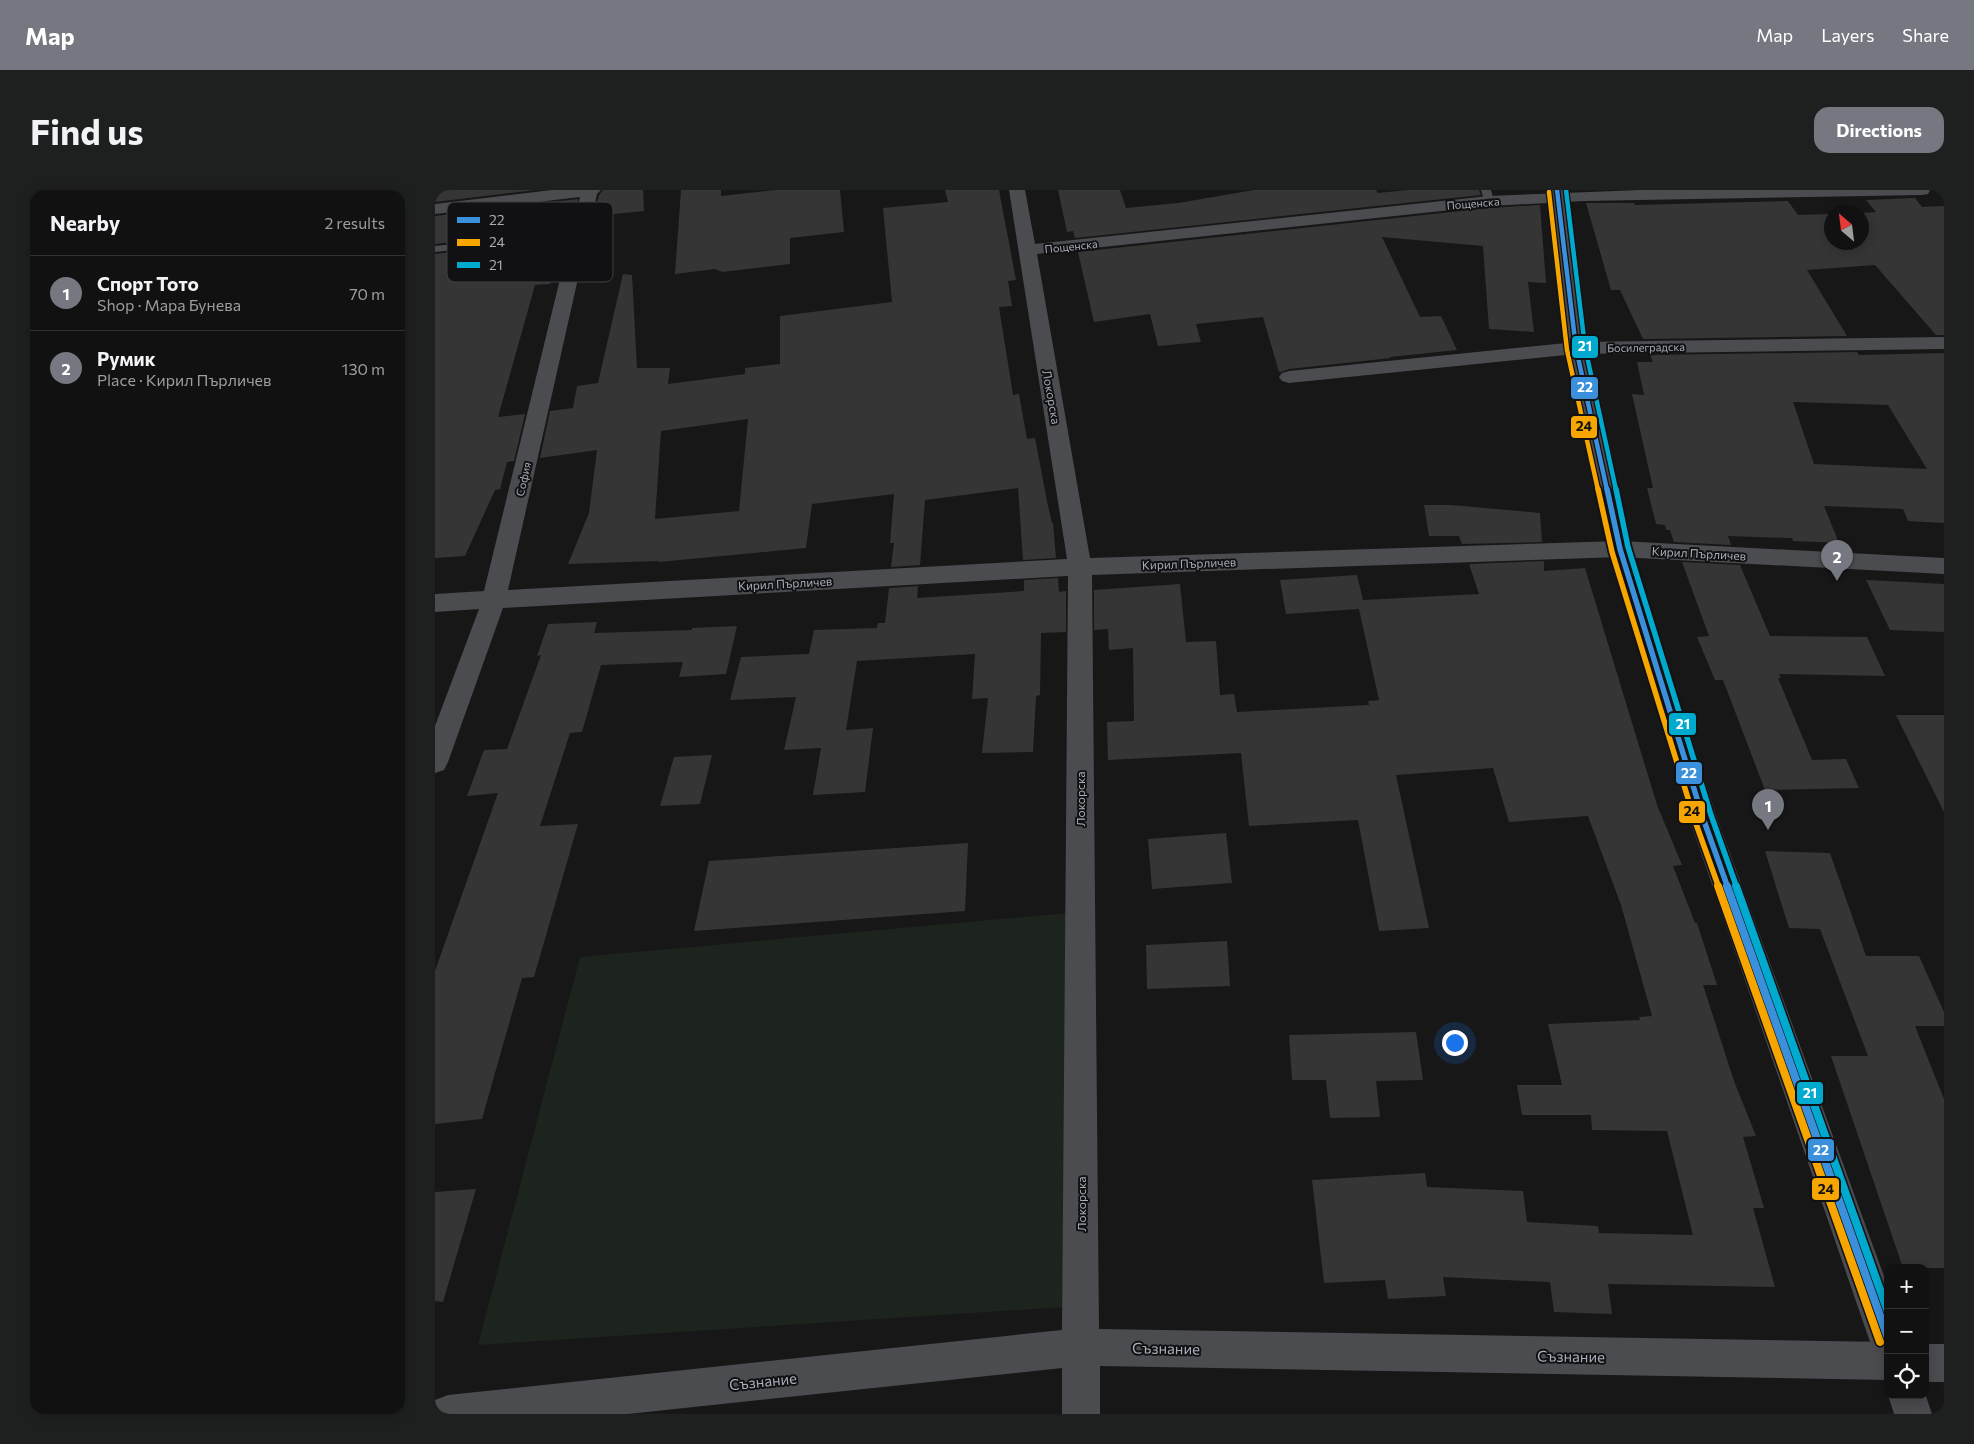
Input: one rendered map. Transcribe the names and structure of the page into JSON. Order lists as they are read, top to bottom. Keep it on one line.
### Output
{"streets":{"street":["Пощенска","Босилеградска","Локорска","София","Кирил Пърличев","Съзнание"]},"crossings":[["Пощенска","Локорска"],["Локорска","Кирил Пърличев"],["Локорска","Съзнание"],["София","Кирил Пърличев"]],"lines":["transit line 22","transit line 21","transit line 24"],"legend":["22","24","21"],"north":"top left","page":{"header":"Map","nav":["Map","Layers","Share"],"buttons":"Directions","title":"Find us","heading":["Nearby","2 results"],"list":[{"mark":"1","name":"Спорт Тото","note":"Shop · Мара Бунева","value":"70 m"},{"mark":"2","name":"Румик","note":"Place · Кирил Пърличев","value":"130 m"}],"pins":["2","1"],"map_buttons":["+","−"]}}
